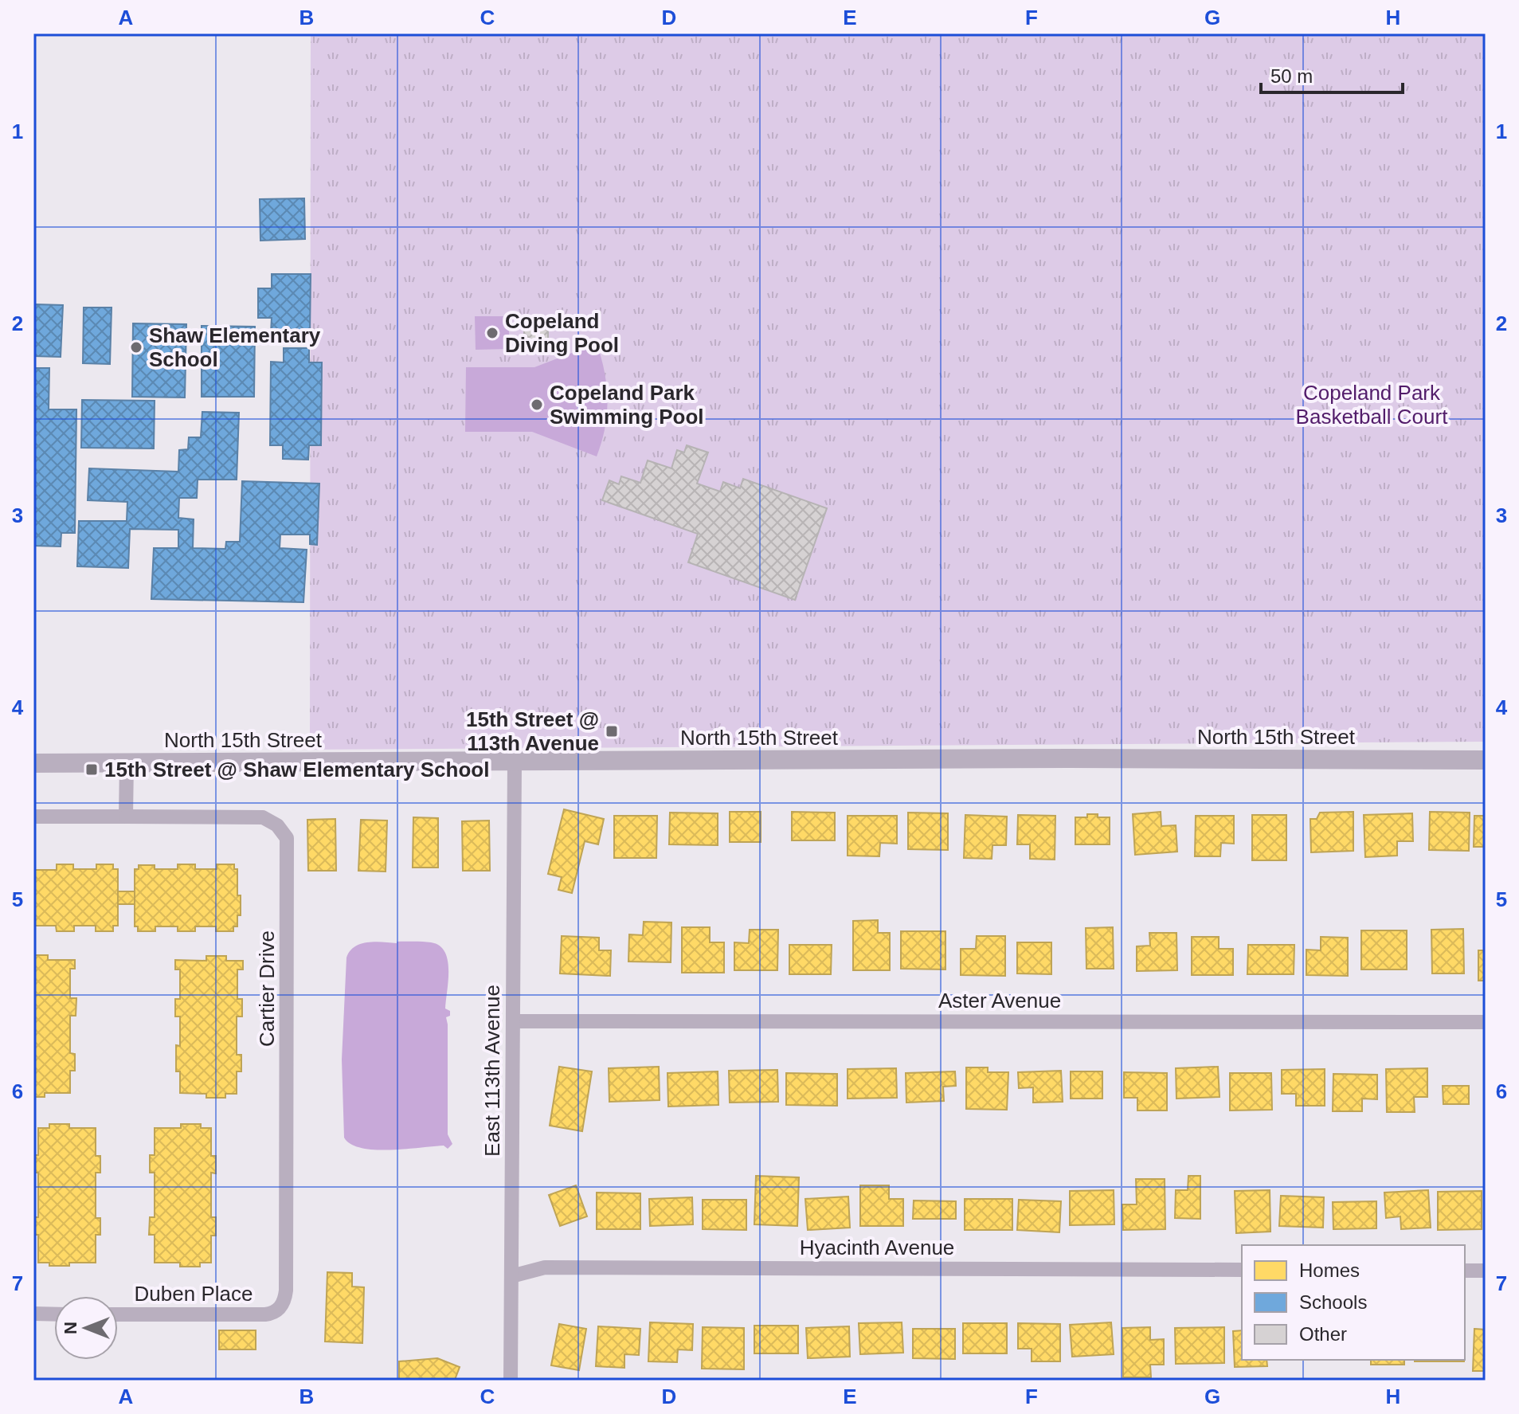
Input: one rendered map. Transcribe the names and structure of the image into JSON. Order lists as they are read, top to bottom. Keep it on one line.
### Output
{"streets":{"street":["North 15th Street","Cartier Drive","Aster Avenue","East 113th Avenue","Hyacinth Avenue","Duben Place"]},"crossings":[["North 15th Street","East 113th Avenue"],["Cartier Drive","Duben Place"],["Aster Avenue","East 113th Avenue"],["East 113th Avenue","Hyacinth Avenue"]],"parks":["Copeland Park Basketball Court"],"places":{"other":["Copeland Diving Pool","Shaw Elementary School","Copeland Park Swimming Pool"],"transit":["15th Street @ 113th Avenue","15th Street @ Shaw Elementary School"]},"legend":["Homes","Schools","Other"],"scale_bar":"50 m","north":"left","grid":{"columns":["A","B","C","D","E","F","G","H"],"rows":["1","2","3","4","5","6","7"]}}
